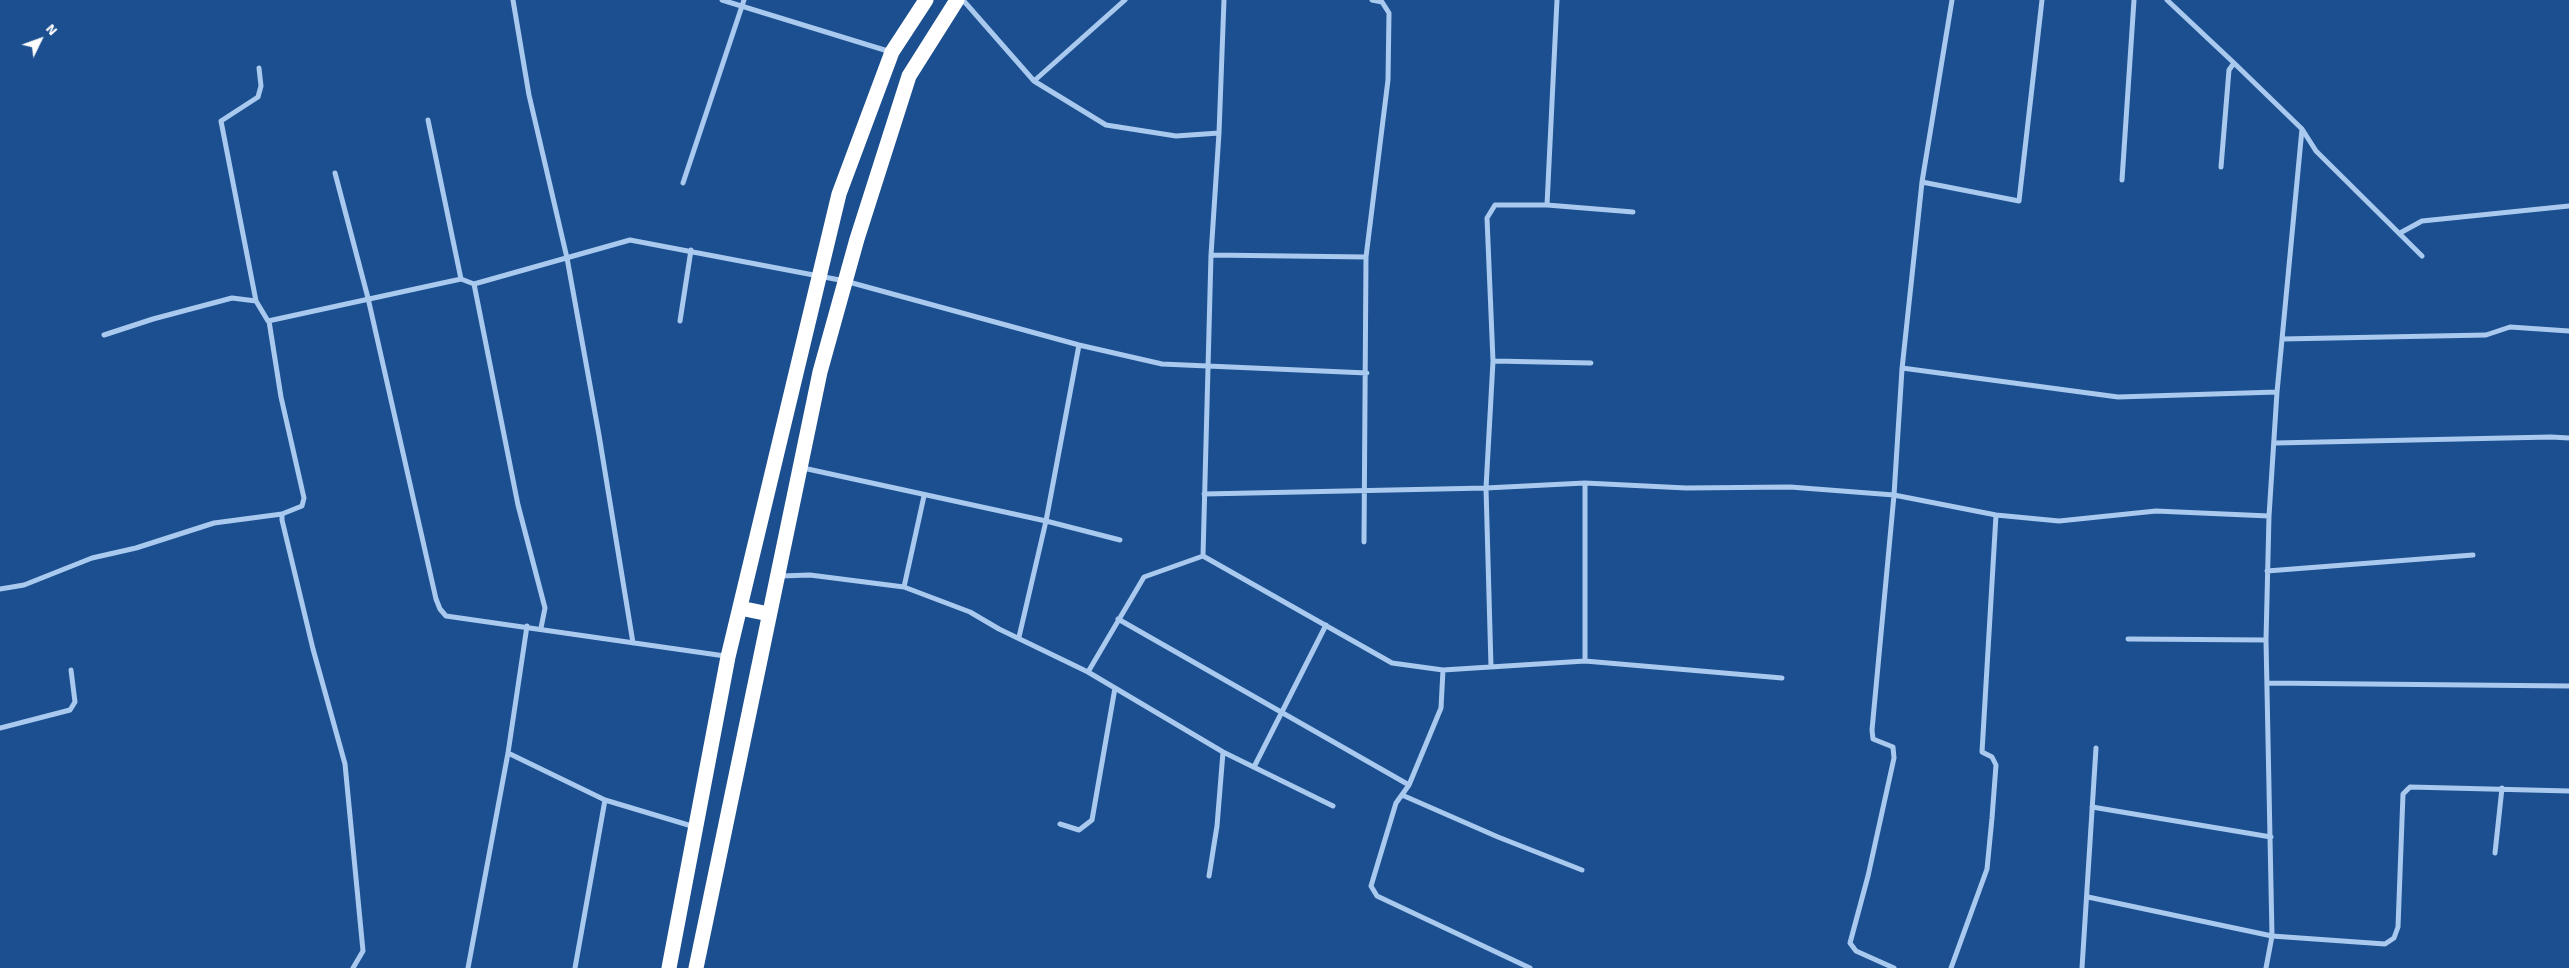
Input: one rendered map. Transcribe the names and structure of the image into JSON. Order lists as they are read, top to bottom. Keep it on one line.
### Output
{"north":"top right"}
